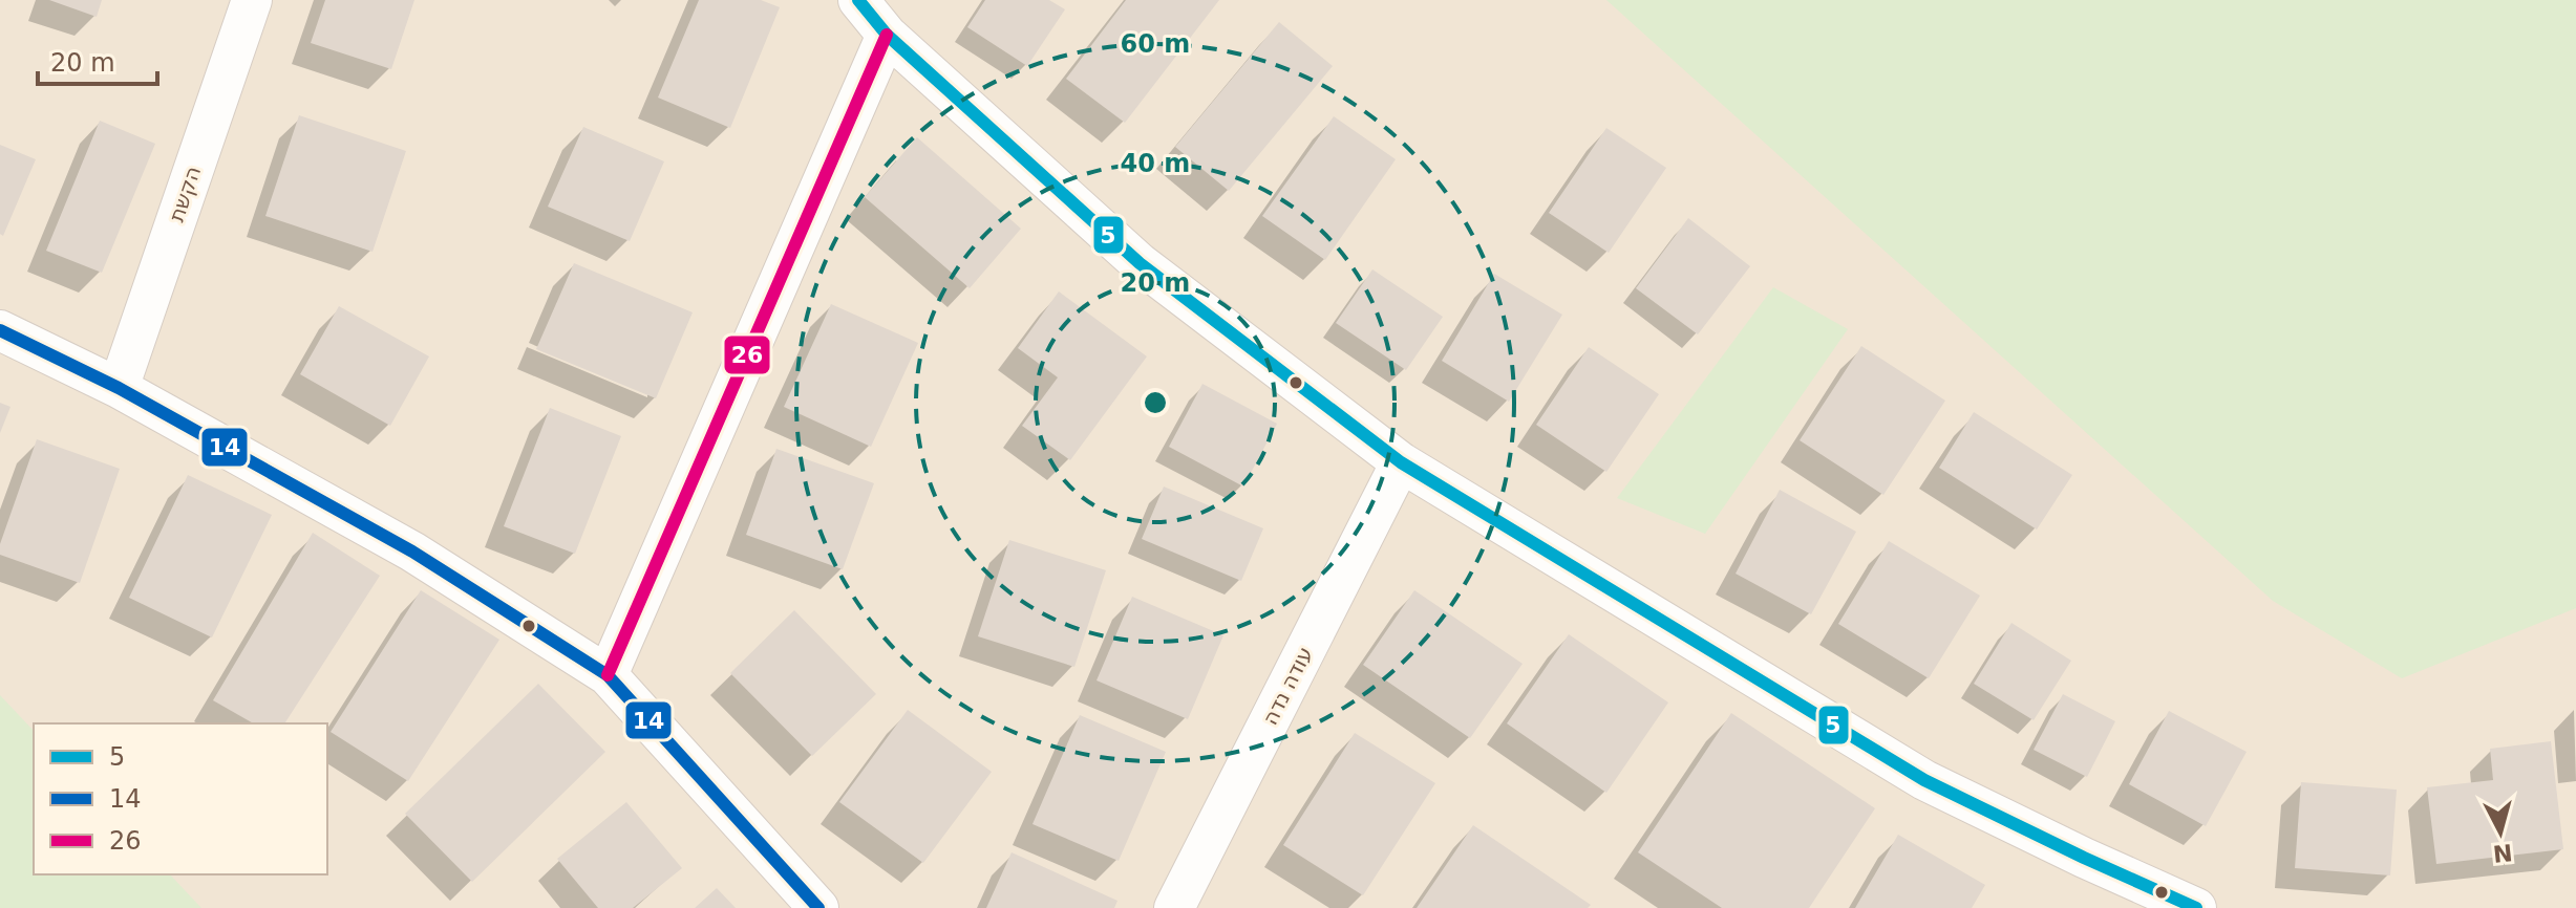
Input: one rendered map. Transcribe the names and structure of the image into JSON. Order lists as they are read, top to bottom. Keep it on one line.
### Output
{"streets":{"street":["הקשת","עודה נדה"]},"lines":["transit line 5","transit line 26","transit line 14"],"legend":["5","14","26"],"scale_bar":"20 m","north":"bottom","rings":["60 m","40 m","20 m"]}
